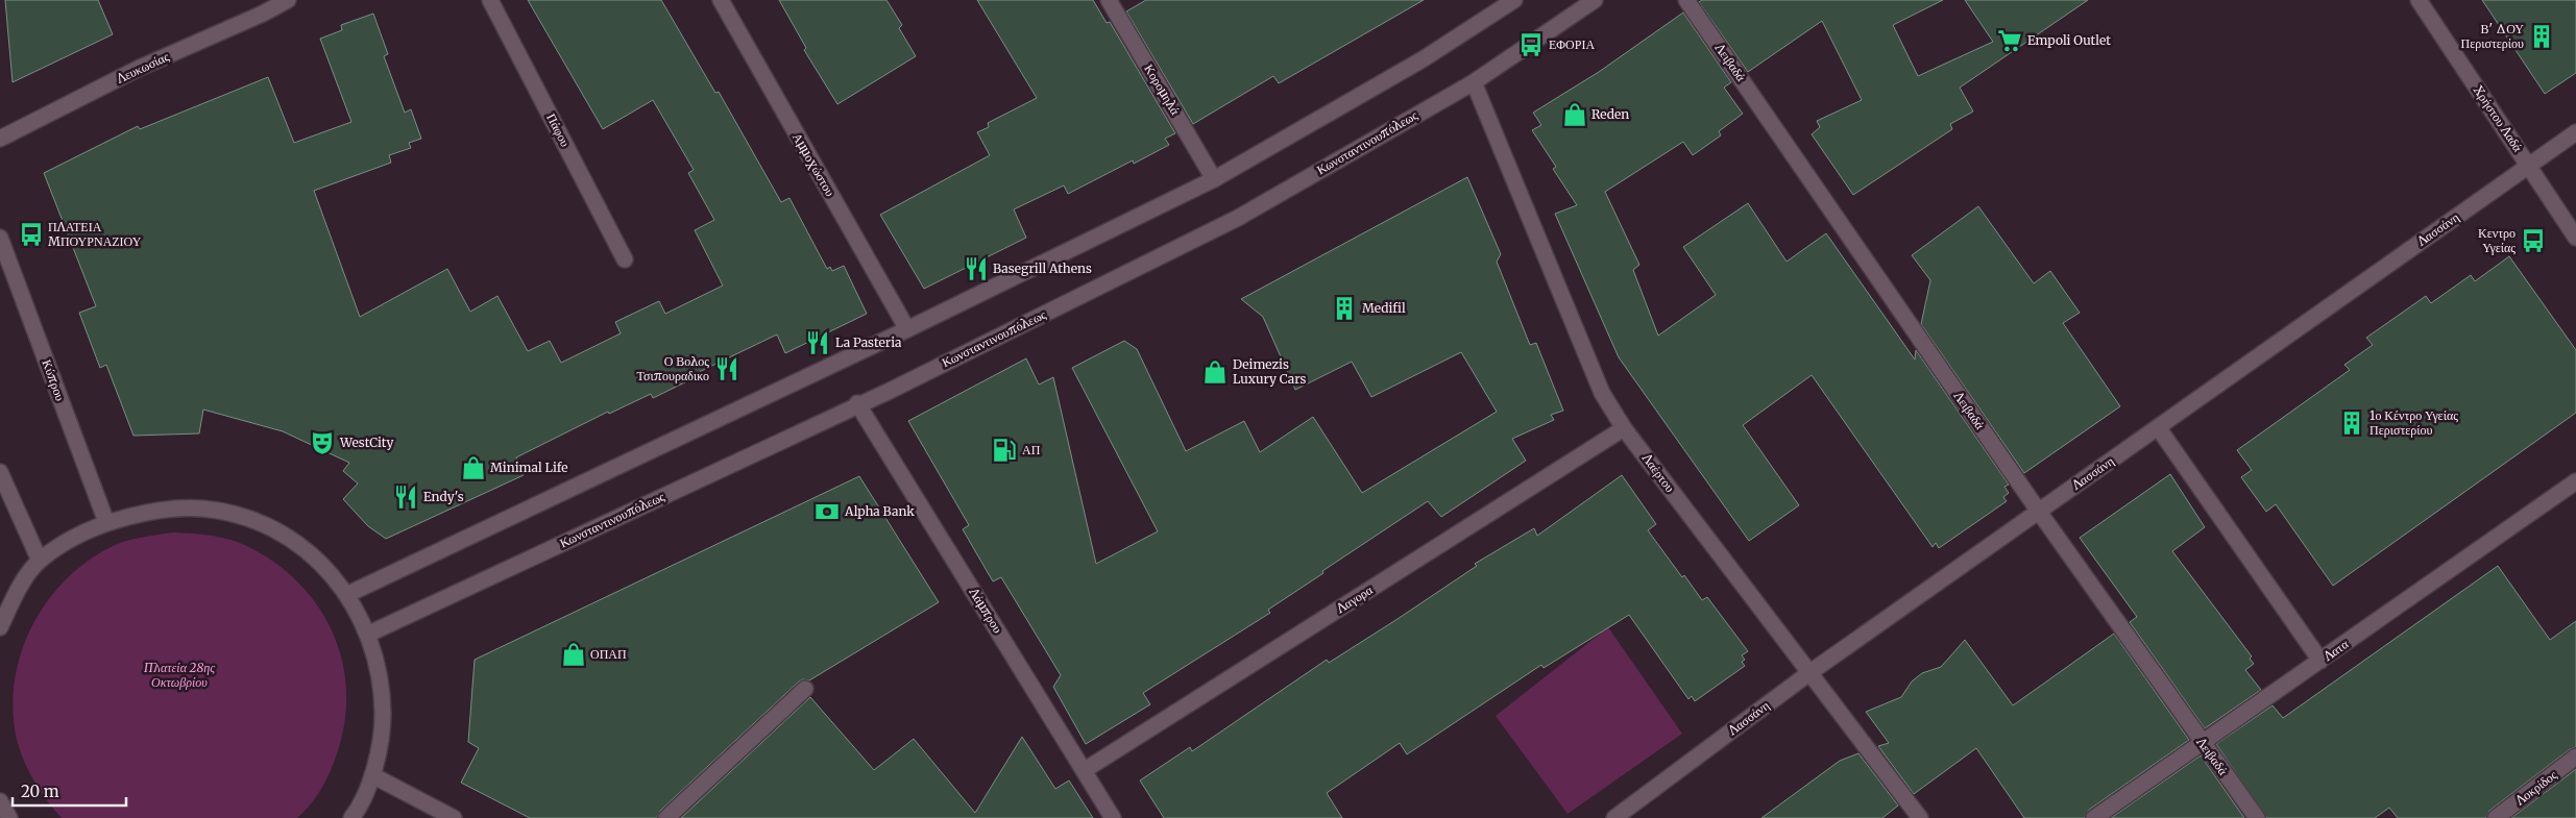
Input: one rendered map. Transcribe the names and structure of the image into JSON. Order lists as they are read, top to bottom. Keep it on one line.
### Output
{"streets":{"street":["Λειβαδά","Λευκωσίας","Κορομηλά","Χρήστου Λαδά","Πάφου","Κωνσταντινουπόλεως","Αμμοχώστου","Λασσάνη","Κύπρου","Λαέρτου","Λαγορα","Λάμπρου","Λατα","Λοκρίδος"]},"crossings":[["Λειβαδά","Λασσάνη"],["Λειβαδά","Λατα"],["Χρήστου Λαδά","Λασσάνη"],["Κωνσταντινουπόλεως","Λαέρτου"],["Κωνσταντινουπόλεως","Λάμπρου"],["Λασσάνη","Λαέρτου"],["Λαέρτου","Λαγορα"],["Λαγορα","Λάμπρου"]],"parks":["Πλατεία 28ης Οκτωβρίου"],"places":{"building":["Β' ΔΟΥ Περιστερίου","Medifil","1ο Κέντρο Υγείας Περιστερίου"],"supermarket":["Empoli Outlet"],"bus stop":["ΕΦΟΡΙΑ","ΠΛΑΤΕΙΑ ΜΠΟΥΡΝΑΖΙΟΥ","Κεντρο Υγείας"],"shop":["Reden","Deimezis Luxury Cars","Minimal Life","ΟΠΑΠ"],"restaurant":["Basegrill Athens","La Pasteria","Ο Βολος Τσιπουραδικο","Endy's"],"theatre":["WestCity"],"fuel station":["ΑΠ"],"bank":["Alpha Bank"]},"scale_bar":"20 m"}
